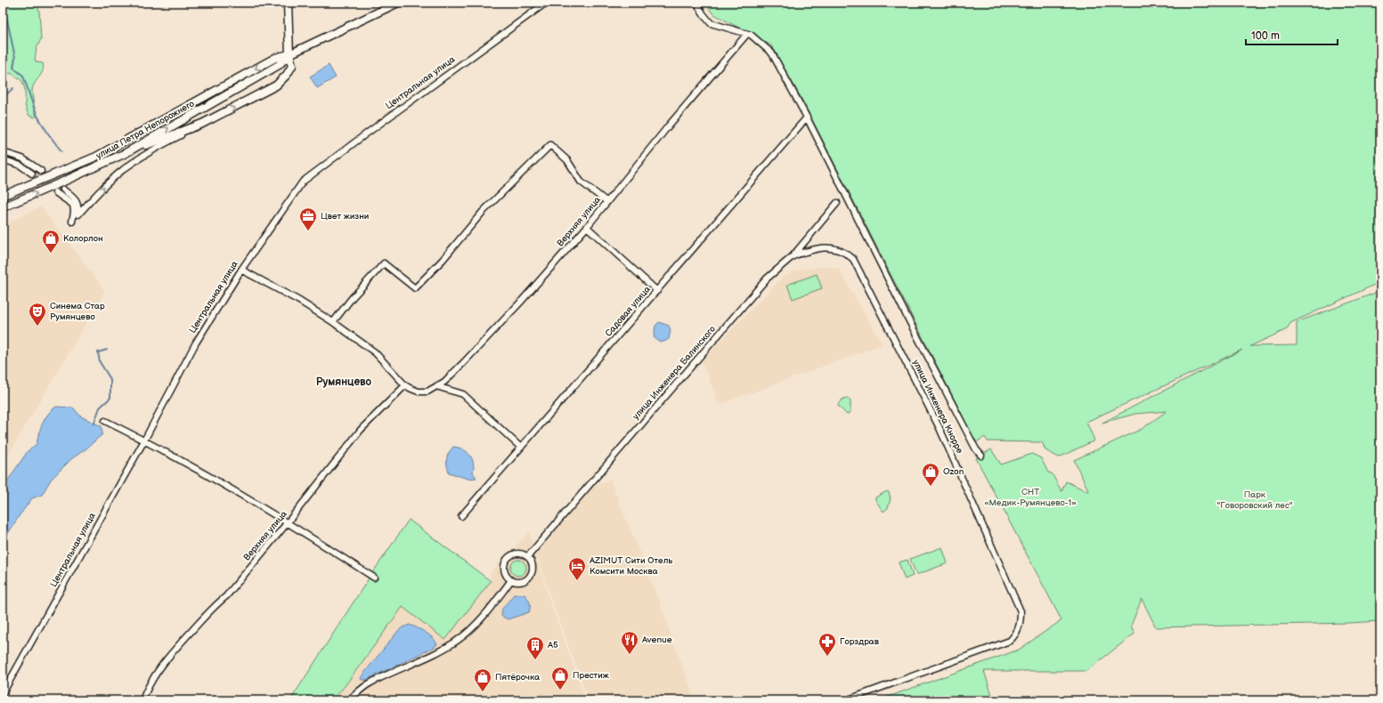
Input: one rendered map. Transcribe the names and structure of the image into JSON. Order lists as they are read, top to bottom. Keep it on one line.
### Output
{"streets":{"main road":["улица Петра Непорожнего"],"street":["Центральная улица","Верхняя улица","Садовая улица","улица Инженера Балинского","улица Инженера Кнорре"]},"crossings":[["Центральная улица","Верхняя улица"],["улица Инженера Балинского","улица Инженера Кнорре"]],"districts":["Румянцево"],"parks":["СНТ «Медик-Румянцево-1»","Парк \"Говоровский лес\""],"places":{"office":["Цвет жизни"],"shop":["Колорлон","Ozon","Престиж","Пятёрочка"],"theatre":["Синема Стар Румянцево"],"hotel":["AZIMUT Сити Отель Комсити Москва"],"restaurant":["Avenue"],"pharmacy":["Горздрав"],"building":["А5"]},"scale_bar":"100 m"}
